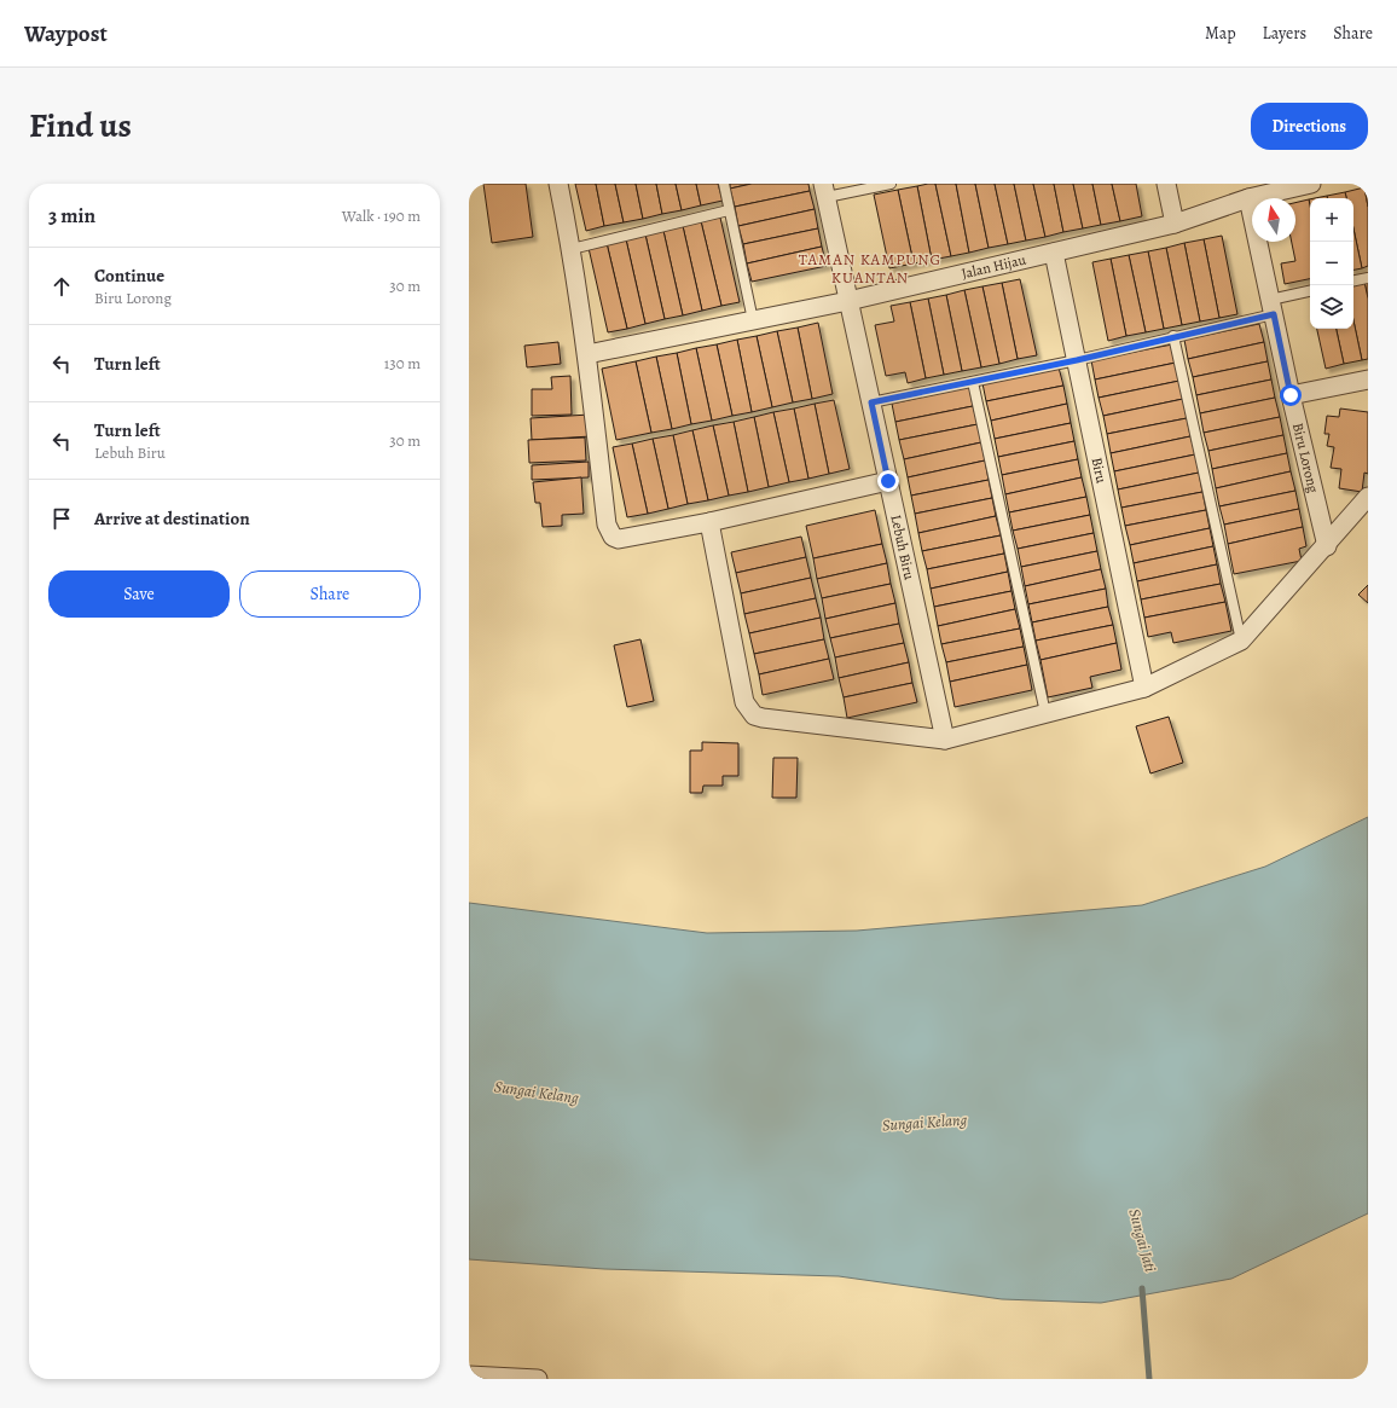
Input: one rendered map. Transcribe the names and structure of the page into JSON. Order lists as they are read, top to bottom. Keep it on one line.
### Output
{"streets":{"street":["Jalan Hijau","Biru Lorong","Biru","Lebuh Biru"]},"crossings":[["Jalan Hijau","Biru Lorong"],["Jalan Hijau","Biru"],["Jalan Hijau","Lebuh Biru"]],"districts":["TAMAN KAMPUNG KUANTAN"],"water":["Sungai Kelang","Sungai Jati"],"north":"top","page":{"header":"Waypost","nav":["Map","Layers","Share"],"title":"Find us","buttons":["Directions",["Save","Share"]],"heading":["3 min","Walk · 190 m"],"map_buttons":["+","−"],"list":[["Continue","Biru Lorong","30 m"],["Turn left","130 m"],["Turn left","Lebuh Biru","30 m"],"Arrive at destination"]}}
